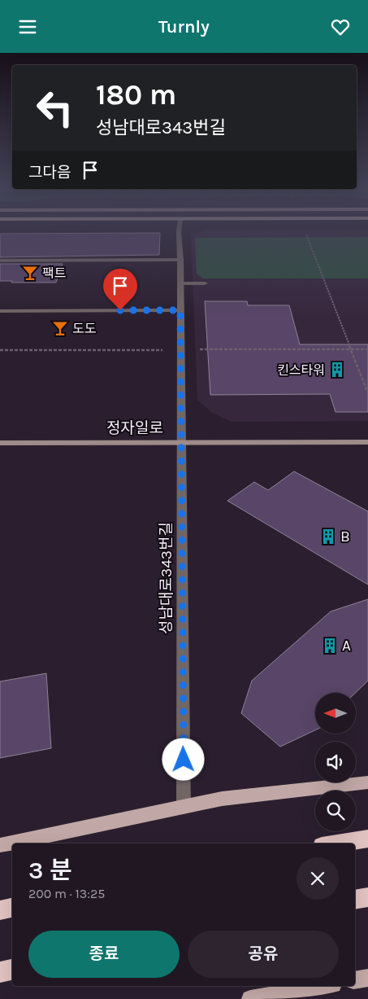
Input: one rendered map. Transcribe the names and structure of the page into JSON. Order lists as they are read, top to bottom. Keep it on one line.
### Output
{"streets":{"street":["정자일로","성남대로343번길"]},"crossings":[["정자일로","성남대로343번길"]],"places":{"bar":["팩트","도도"],"building":["킨스타워","B","A"]},"north":"left","page":{"header":"Turnly","turn":["180 m","성남대로343번길"],"then":"그다음","heading":["3 분","200 m · 13:25"],"buttons":["종료","공유"]}}
